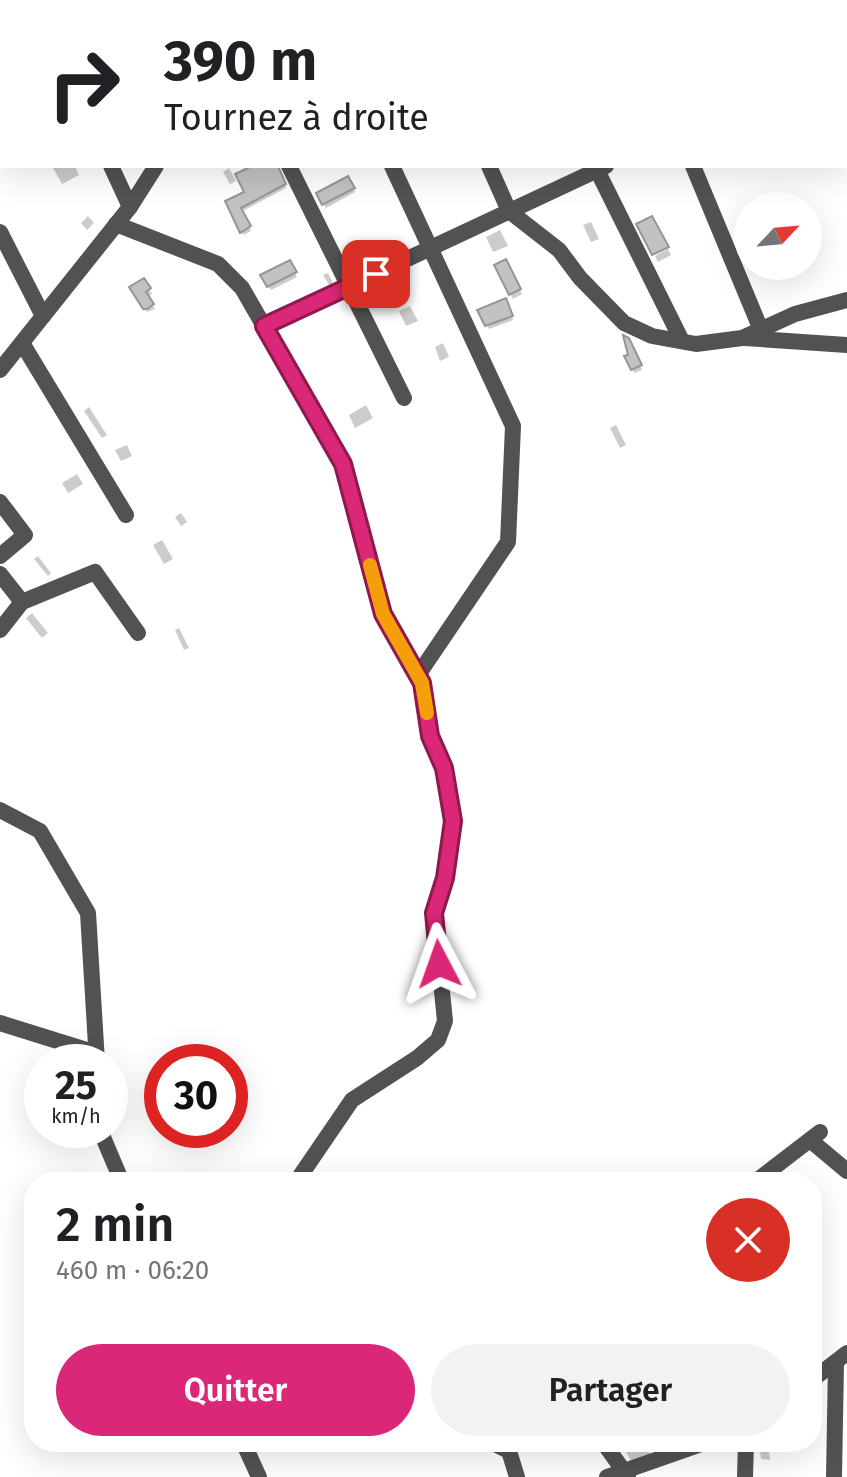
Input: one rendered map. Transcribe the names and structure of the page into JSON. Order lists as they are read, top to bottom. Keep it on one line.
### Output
{"north":"top right","page":{"turn":["390 m","Tournez à droite"],"speed":"25 km/h","limit":"30","heading":["2 min","460 m · 06:20"],"buttons":["Quitter","Partager"]}}
